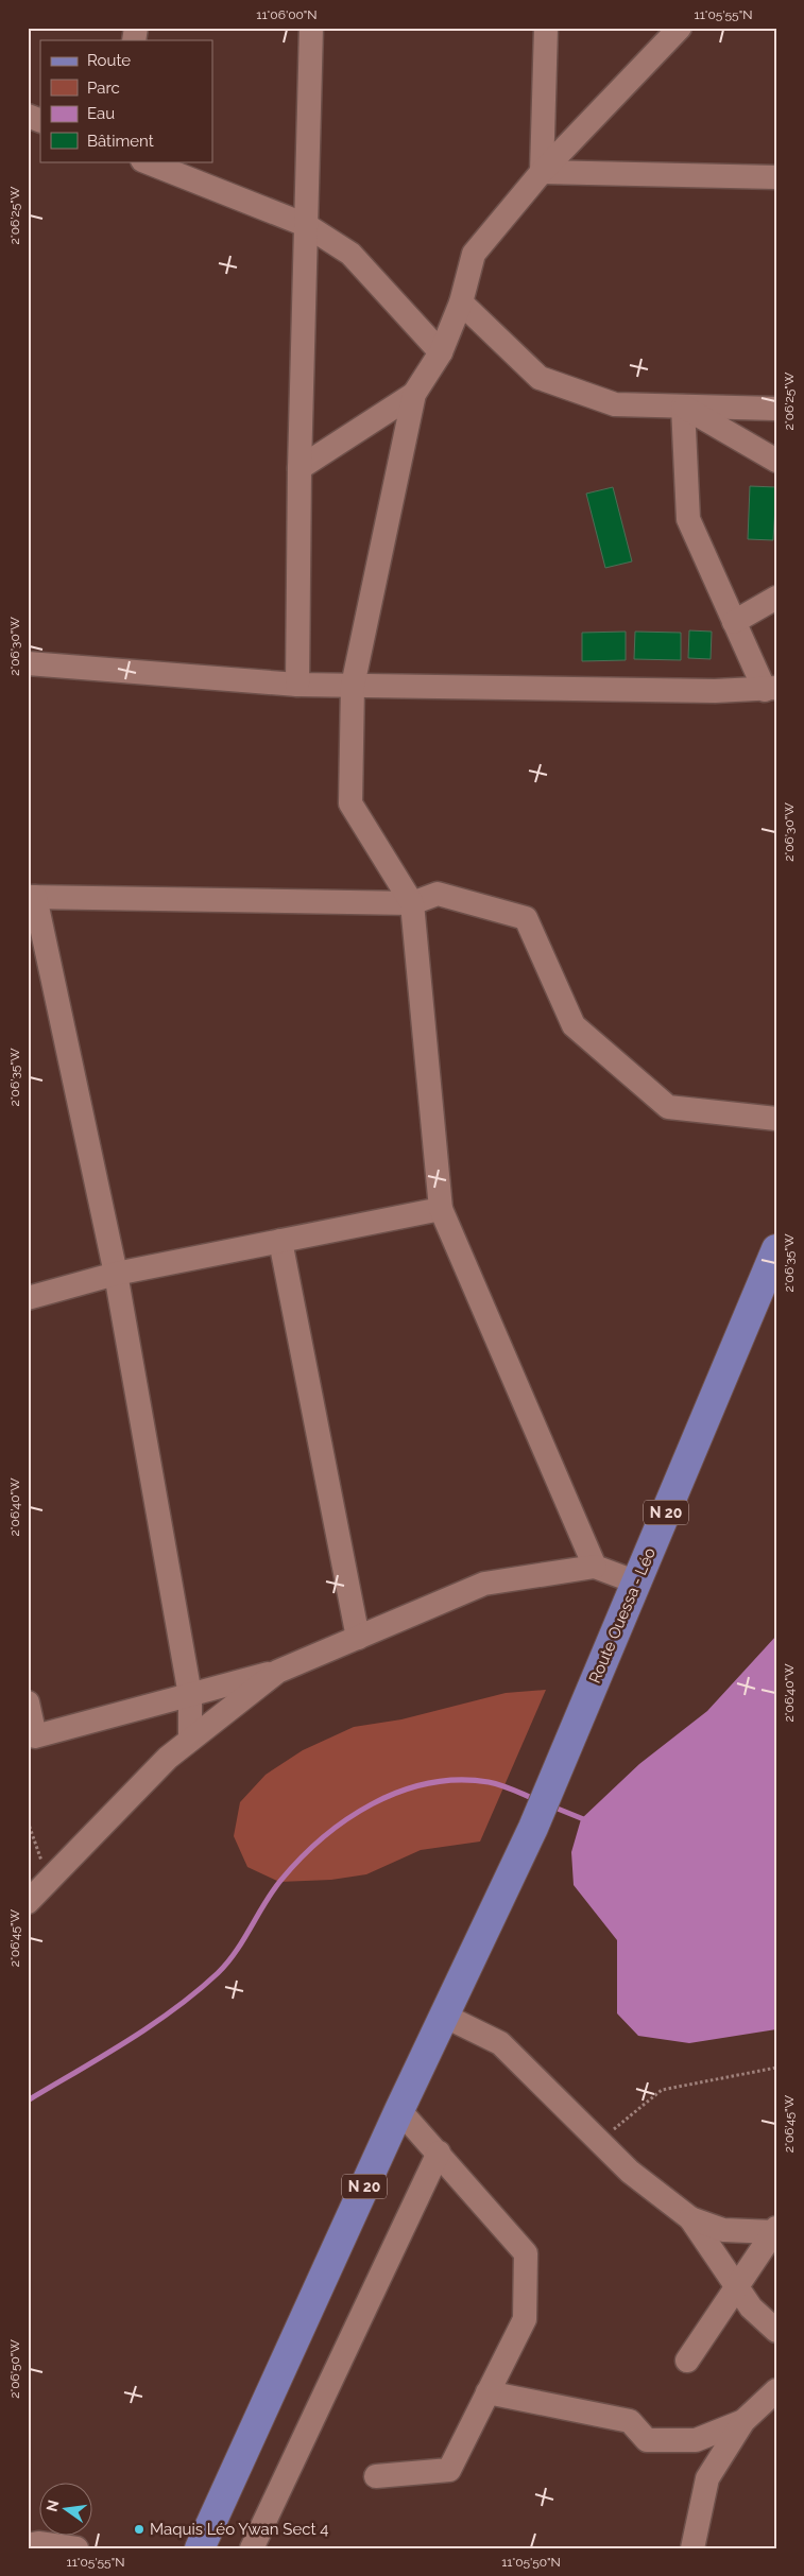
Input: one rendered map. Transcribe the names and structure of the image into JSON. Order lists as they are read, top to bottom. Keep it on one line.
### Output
{"streets":{"main road":["N 20","Route Ouessa - Léo"]},"crossings":[["N 20","Route Ouessa - Léo"]],"places":["Maquis Léo Ywan Sect 4"],"legend":["Route","Parc","Eau","Bâtiment"],"north":"left","coordinates":["11°06'00\"N","11°05'55\"N","2°06'25\"W","2°06'30\"W","2°06'35\"W","2°06'40\"W","2°06'45\"W","2°06'50\"W","11°05'50\"N"]}
